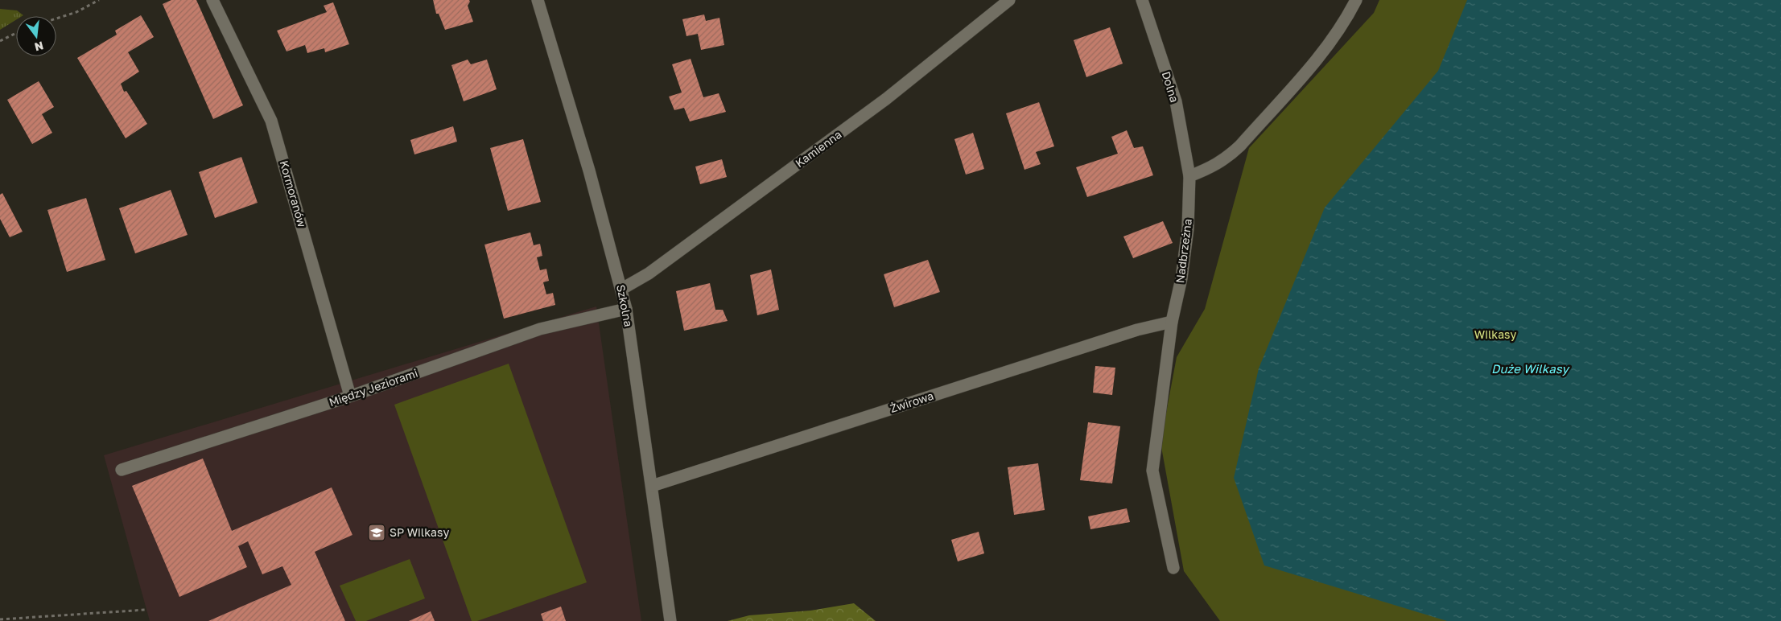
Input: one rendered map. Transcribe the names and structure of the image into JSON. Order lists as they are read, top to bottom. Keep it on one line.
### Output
{"streets":{"street":["Dolna","Kamienna","Kormoranów","Nadbrzeżna","Szkolna","Między Jeziorami","Żwirowa"]},"crossings":[["Dolna","Nadbrzeżna"],["Kamienna","Szkolna"],["Kormoranów","Między Jeziorami"],["Nadbrzeżna","Żwirowa"],["Szkolna","Między Jeziorami"],["Szkolna","Żwirowa"]],"water":["Duże Wilkasy"],"parks":["Wilkasy"],"places":{"school or university":["SP Wilkasy"]},"north":"bottom"}
